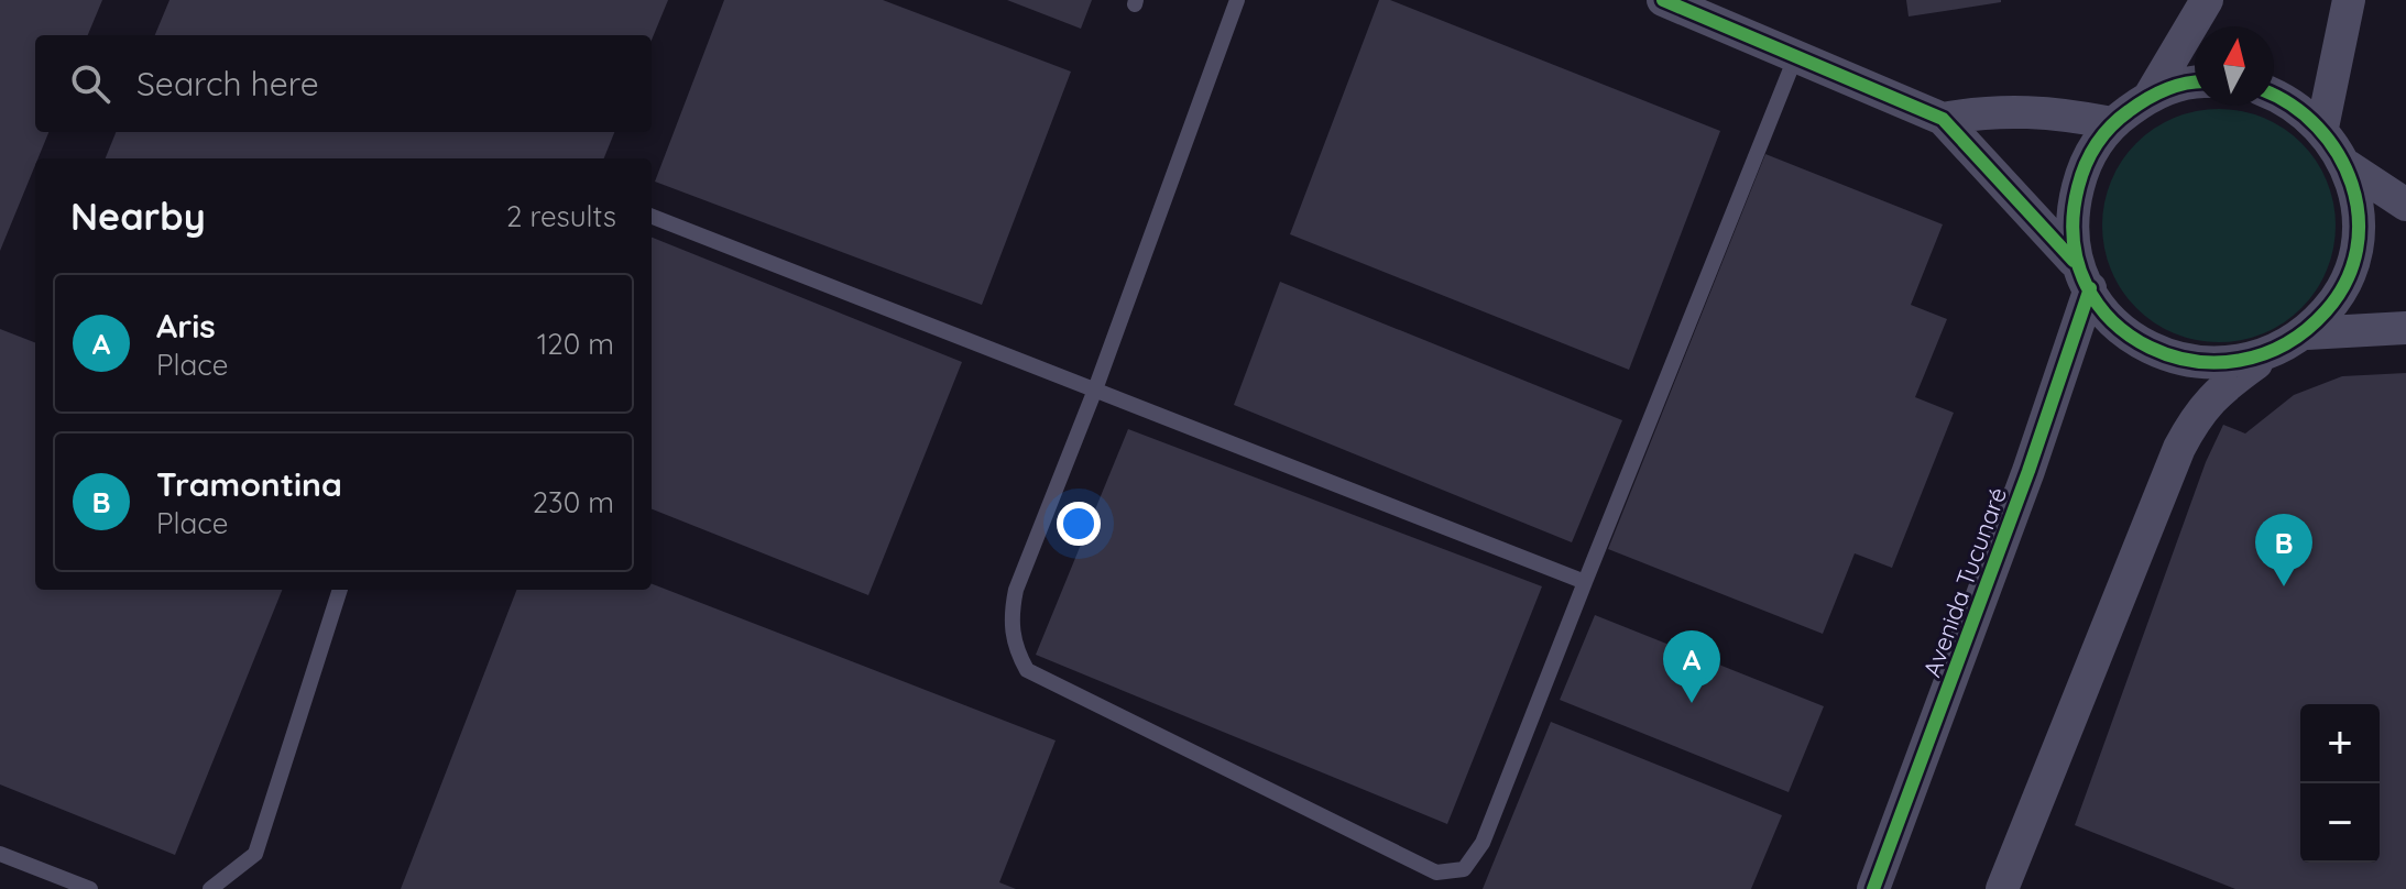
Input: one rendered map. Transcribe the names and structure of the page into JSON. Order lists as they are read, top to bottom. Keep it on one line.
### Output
{"streets":{"street":["Avenida Tucunaré"]},"north":"top","page":{"search":"Search here","heading":["Nearby","2 results"],"list":[{"mark":"A","name":"Aris","note":"Place","value":"120 m"},{"mark":"B","name":"Tramontina","note":"Place","value":"230 m"}],"pins":["B","A"],"map_buttons":["+","−"]}}
